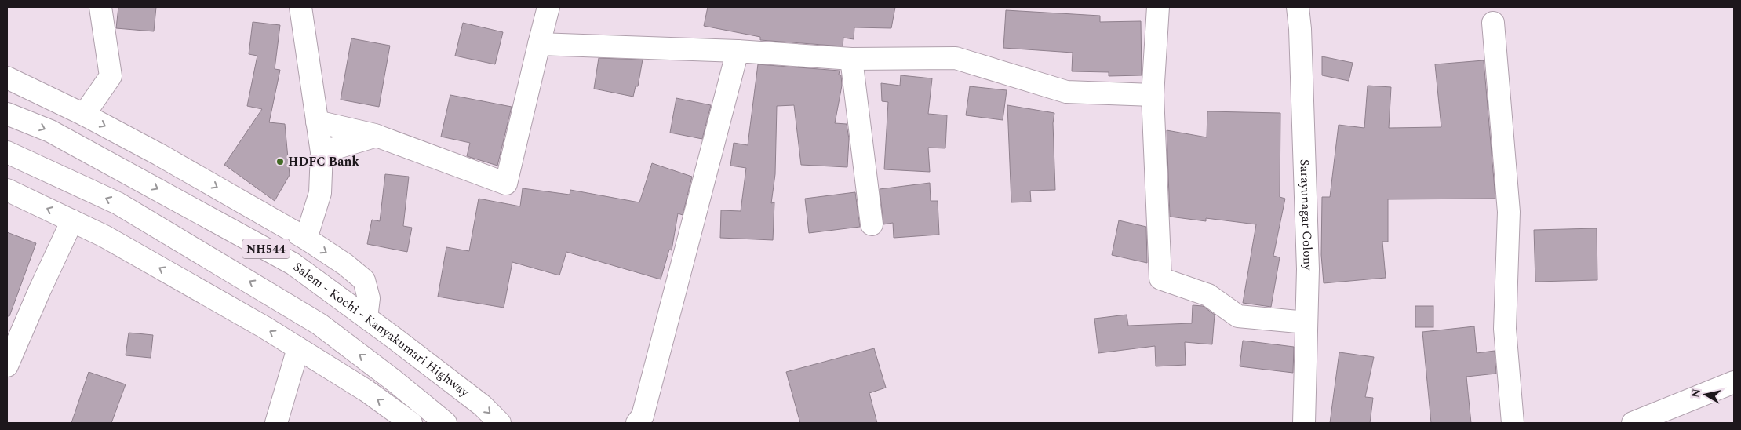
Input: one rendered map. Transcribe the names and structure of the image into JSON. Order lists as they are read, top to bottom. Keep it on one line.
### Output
{"streets":{"main road":["Sarayunagar Colony","NH544","Salem - Kochi - Kanyakumari Highway"]},"places":["HDFC Bank"],"north":"left"}
